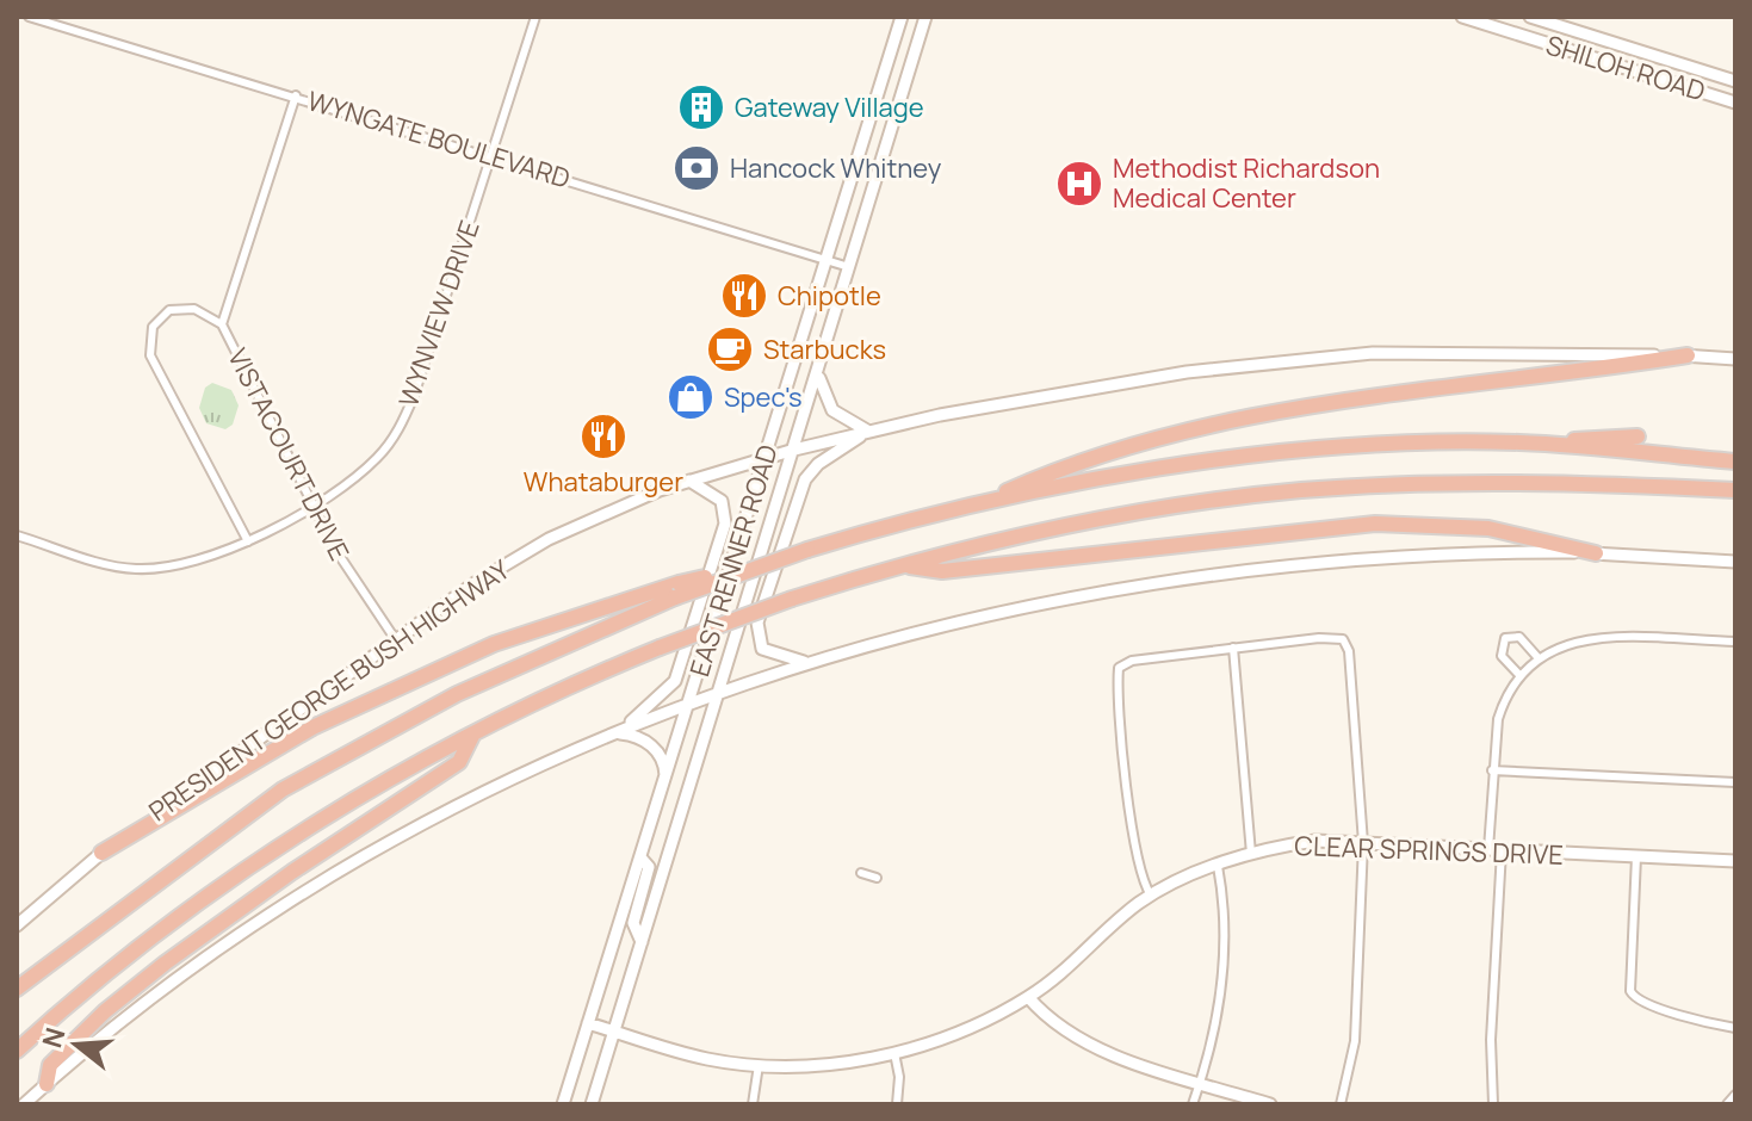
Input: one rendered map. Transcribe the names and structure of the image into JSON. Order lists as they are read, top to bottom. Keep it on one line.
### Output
{"streets":{"main road":["SHILOH ROAD","EAST RENNER ROAD","PRESIDENT GEORGE BUSH HIGHWAY","CLEAR SPRINGS DRIVE"],"street":["WYNGATE BOULEVARD","WYNVIEW DRIVE","VISTACOURT DRIVE"]},"crossings":[["WYNGATE BOULEVARD","WYNVIEW DRIVE"],["WYNGATE BOULEVARD","VISTACOURT DRIVE"],["WYNGATE BOULEVARD","EAST RENNER ROAD"],["WYNVIEW DRIVE","VISTACOURT DRIVE"],["VISTACOURT DRIVE","PRESIDENT GEORGE BUSH HIGHWAY"],["EAST RENNER ROAD","PRESIDENT GEORGE BUSH HIGHWAY"],["EAST RENNER ROAD","CLEAR SPRINGS DRIVE"]],"places":{"building":["Gateway Village"],"bank":["Hancock Whitney"],"hospital":["Methodist Richardson Medical Center"],"restaurant":["Chipotle","Whataburger"],"cafe":["Starbucks"],"shop":["Spec's"]},"north":"left"}
